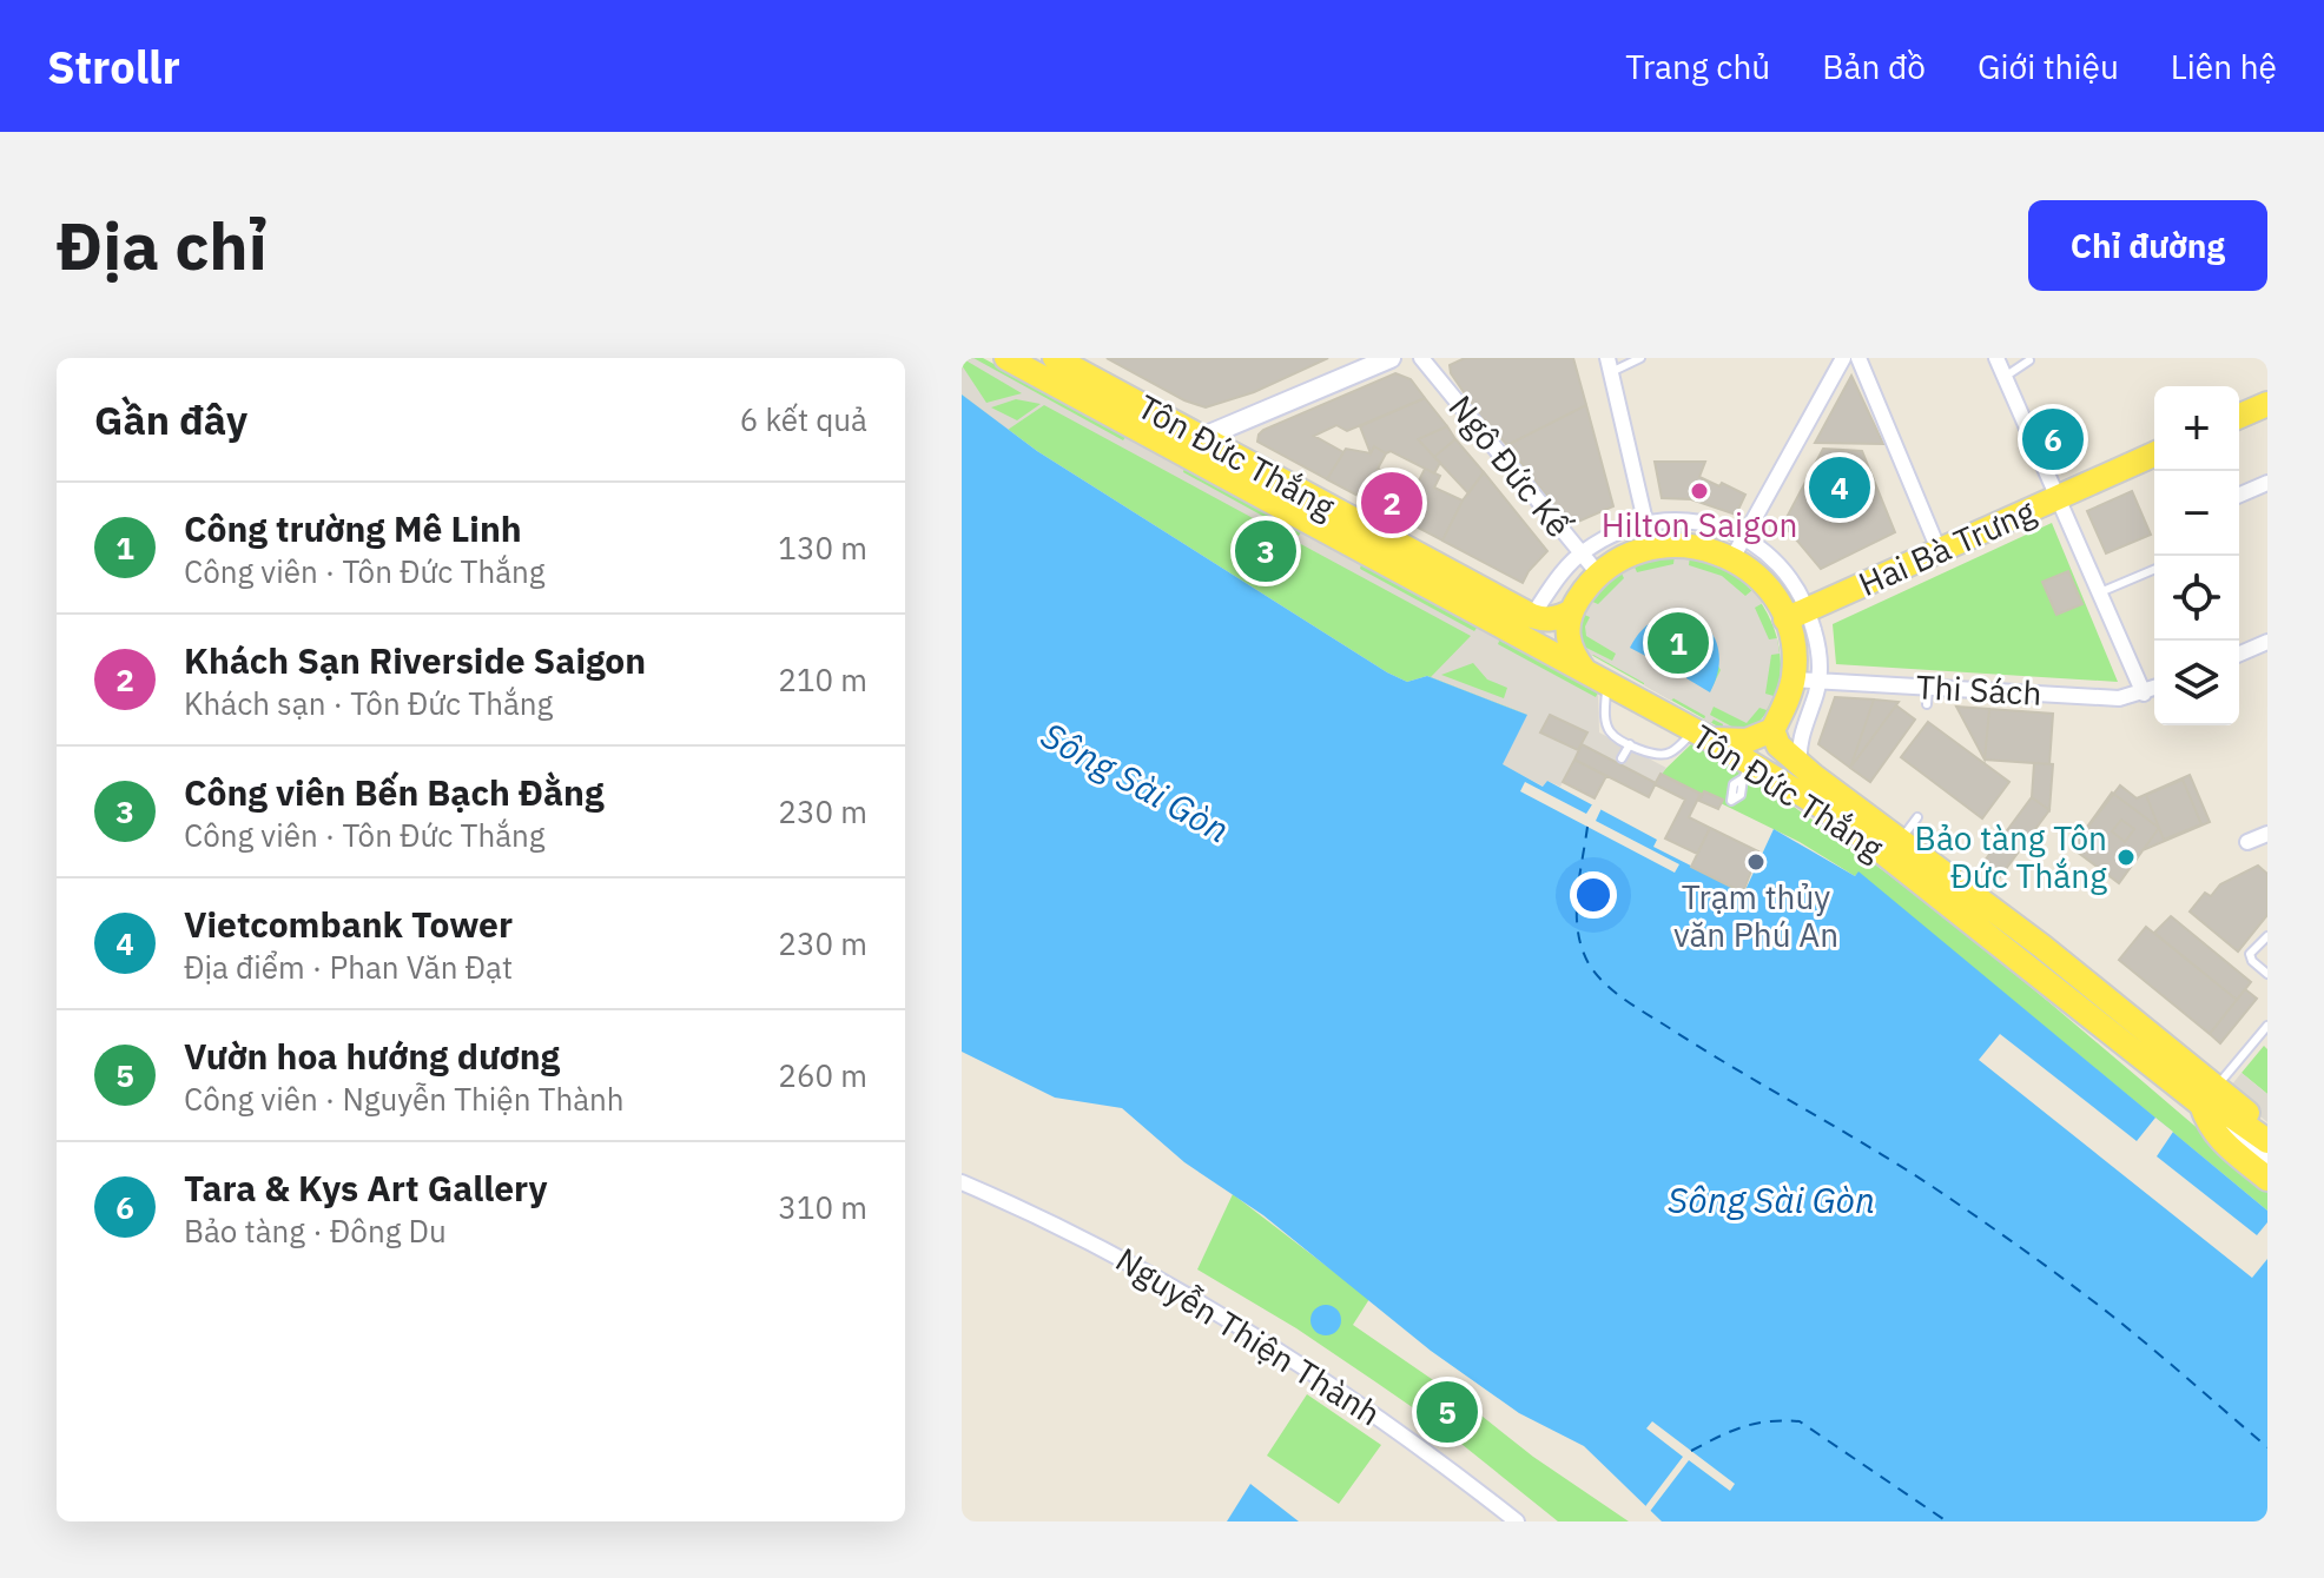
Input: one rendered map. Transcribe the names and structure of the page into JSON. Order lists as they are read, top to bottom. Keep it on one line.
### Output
{"streets":{"main road":["Tôn Ðức Thắng","Hai Bà Trưng","Tôn Đức Thắng"],"street":["Ngô Ðức Kế","Thi Sách","Nguyễn Thiện Thành"]},"crossings":[["Tôn Ðức Thắng","Ngô Ðức Kế"],["Tôn Ðức Thắng","Hai Bà Trưng"],["Tôn Ðức Thắng","Thi Sách"],["Tôn Ðức Thắng","Tôn Đức Thắng"],["Ngô Ðức Kế","Hai Bà Trưng"],["Ngô Ðức Kế","Thi Sách"],["Ngô Ðức Kế","Tôn Đức Thắng"],["Hai Bà Trưng","Thi Sách"],["Hai Bà Trưng","Tôn Đức Thắng"],["Thi Sách","Tôn Đức Thắng"]],"water":["Sông Sài Gòn"],"places":["Hilton Saigon","Bảo tàng Tôn Đức Thắng","Trạm thủy văn Phú An"],"page":{"header":"Strollr","nav":["Trang chủ","Bản đồ","Giới thiệu","Liên hệ"],"buttons":"Chỉ đường","title":"Địa chỉ","heading":["Gần đây","6 kết quả"],"map_buttons":["+","−"],"pins":["6","4","2","3","1","5"],"list":[{"mark":"1","name":"Công trường Mê Linh","note":"Công viên · Tôn Đức Thắng","value":"130 m"},{"mark":"2","name":"Khách Sạn Riverside Saigon","note":"Khách sạn · Tôn Ðức Thắng","value":"210 m"},{"mark":"3","name":"Công viên Bến Bạch Đằng","note":"Công viên · Tôn Ðức Thắng","value":"230 m"},{"mark":"4","name":"Vietcombank Tower","note":"Địa điểm · Phan Văn Ðạt","value":"230 m"},{"mark":"5","name":"Vườn hoa hướng dương","note":"Công viên · Nguyễn Thiện Thành","value":"260 m"},{"mark":"6","name":"Tara & Kys Art Gallery","note":"Bảo tàng · Đông Du","value":"310 m"}]}}
